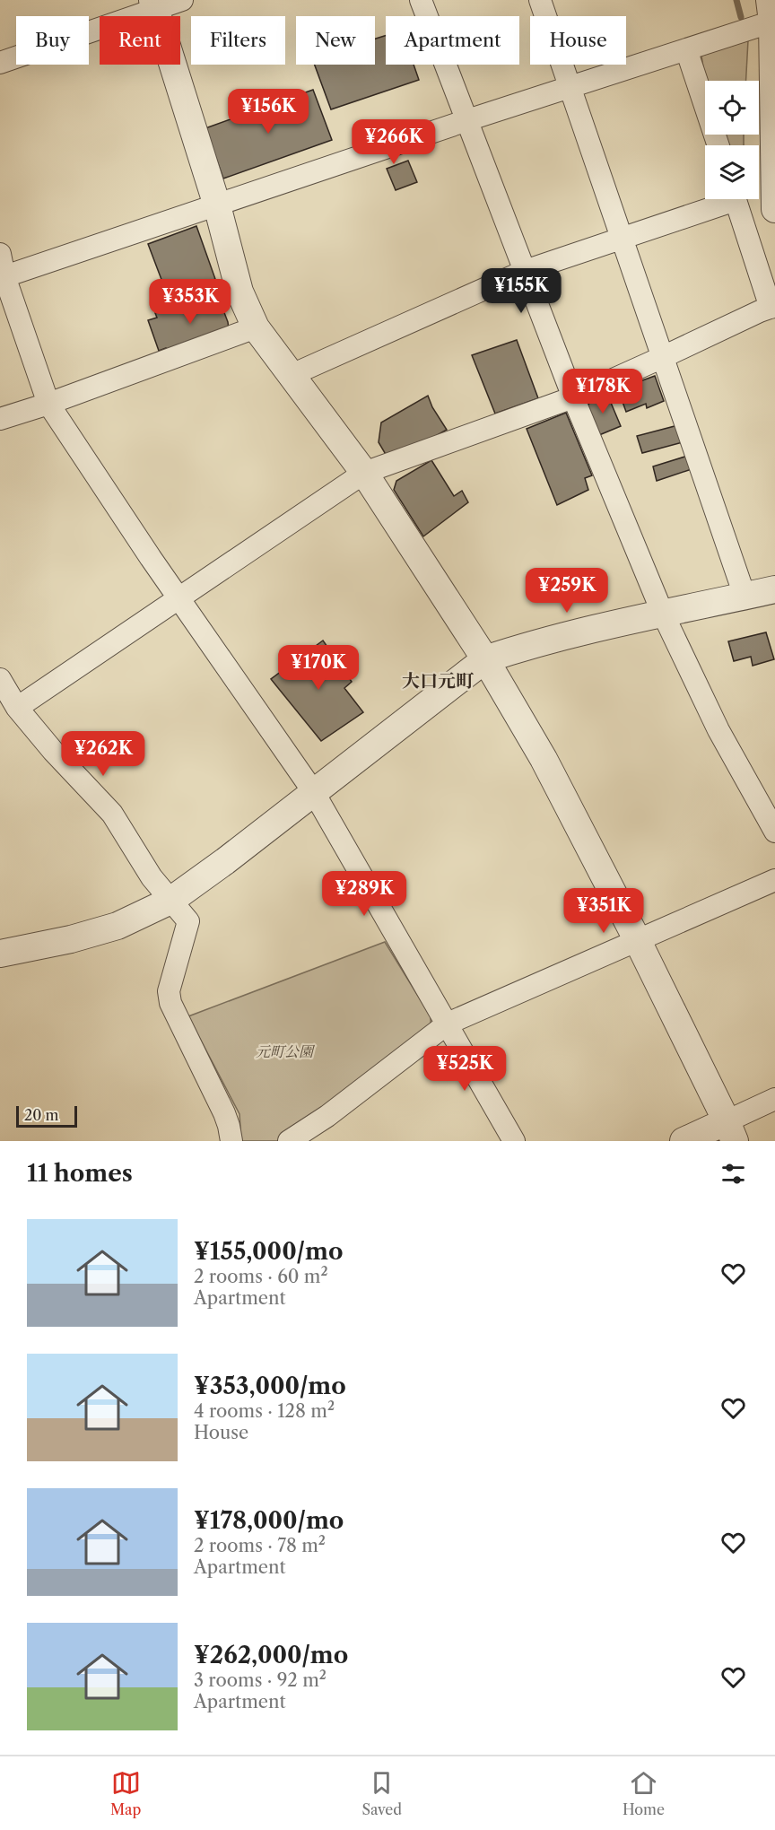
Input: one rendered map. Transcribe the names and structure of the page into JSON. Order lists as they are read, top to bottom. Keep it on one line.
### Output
{"districts":["大口元町"],"parks":["元町公園"],"scale_bar":"20 m","page":{"chip":["Buy","Rent","Filters","New","Apartment","House"],"price":["¥156K","¥266K","¥155K","¥353K","¥178K","¥259K","¥170K","¥262K","¥289K","¥351K","¥525K"],"scale":"20 m","heading":"11 homes","list":[{"name":"¥155,000/mo","note":"2 rooms · 60 m² · Apartment"},{"name":"¥353,000/mo","note":"4 rooms · 128 m² · House"},{"name":"¥178,000/mo","note":"2 rooms · 78 m² · Apartment"},{"name":"¥262,000/mo","note":"3 rooms · 92 m² · Apartment"}],"tabs":["Map","Saved","Home"]}}
